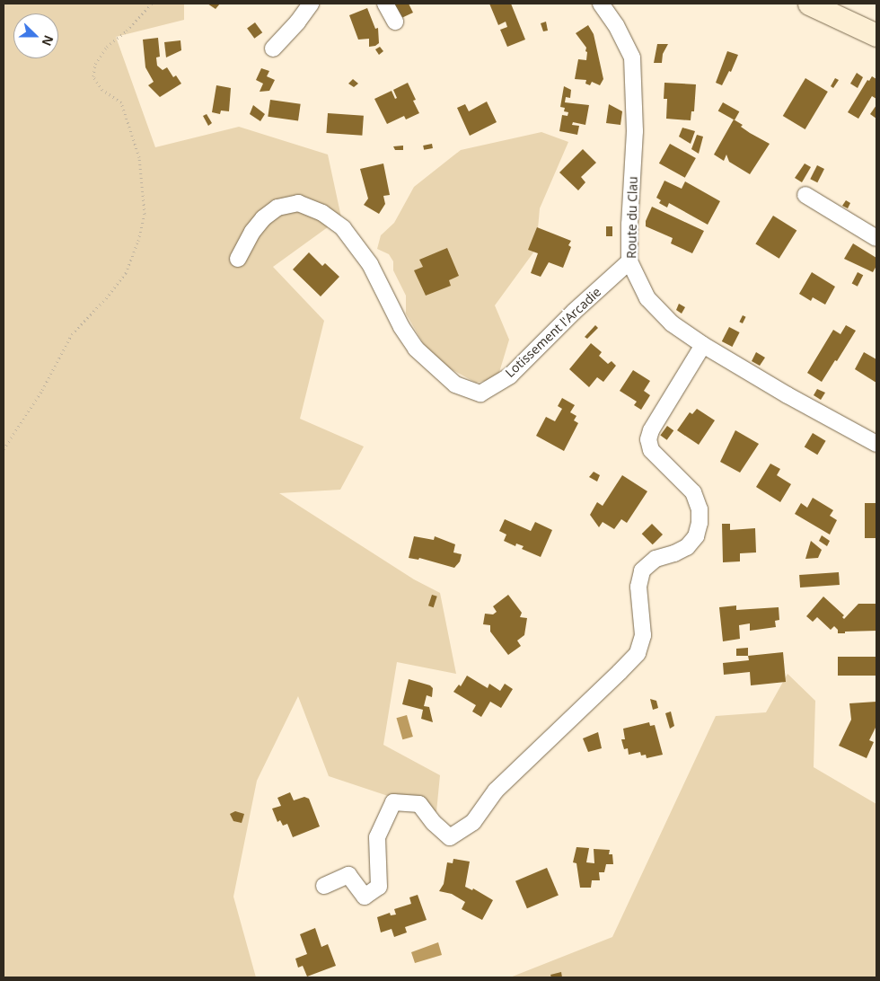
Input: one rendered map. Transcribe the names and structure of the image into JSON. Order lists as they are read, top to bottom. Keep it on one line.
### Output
{"streets":{"street":["Route du Clau","Lotissement l'Arcadie"]},"crossings":[["Route du Clau","Lotissement l'Arcadie"]],"north":"right"}
